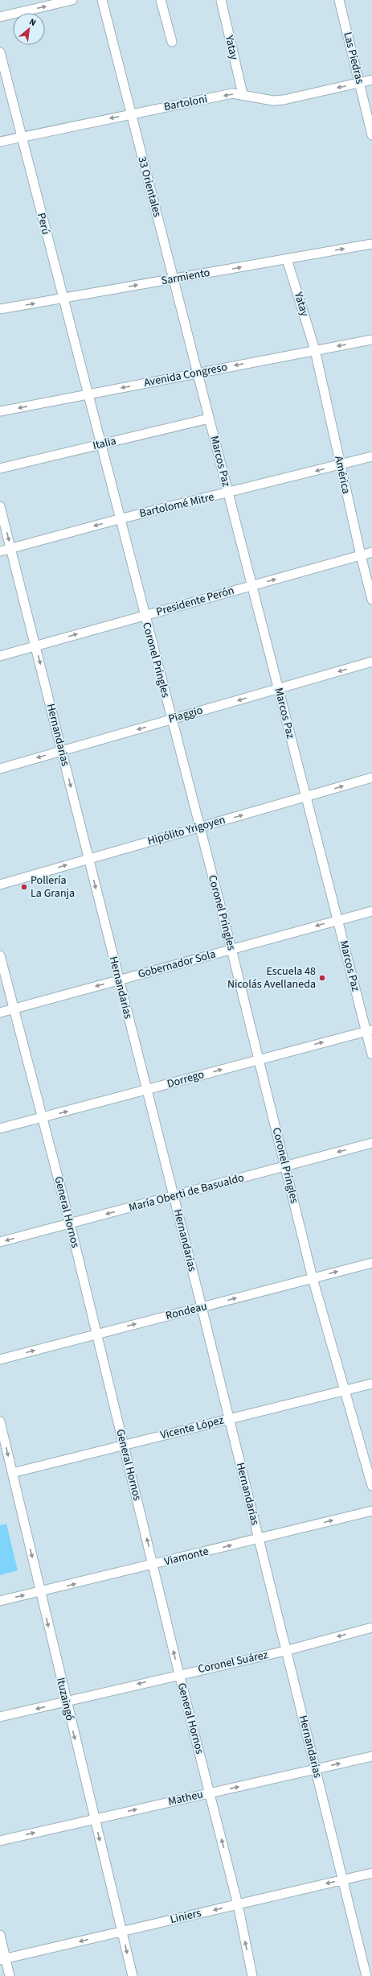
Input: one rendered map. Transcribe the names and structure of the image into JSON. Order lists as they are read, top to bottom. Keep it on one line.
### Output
{"streets":{"street":["Yatay","Las Piedras","Bartoloni","33 Orientales","Perú","Sarmiento","Avenida Congreso","Italia","Marcos Paz","América","Bartolomé Mitre","Presidente Perón","Coronel Pringles","Piaggio","Hernandarias","Hipólito Yrigoyen","Gobernador Sola","Dorrego","María Oberti de Basualdo","General Hornos","Rondeau","Vicente López","Viamonte","Coronel Suárez","Ituzaingó","Matheu","Liniers"]},"crossings":[["Yatay","Bartoloni"],["Yatay","Sarmiento"],["Yatay","Avenida Congreso"],["Yatay","América"],["Las Piedras","Bartoloni"],["Bartoloni","33 Orientales"],["Bartoloni","Perú"],["33 Orientales","Sarmiento"],["33 Orientales","Avenida Congreso"],["33 Orientales","Marcos Paz"],["Perú","Sarmiento"],["Perú","Avenida Congreso"],["Perú","Coronel Pringles"],["Avenida Congreso","Marcos Paz"],["Avenida Congreso","América"],["Avenida Congreso","Coronel Pringles"],["Italia","Marcos Paz"],["Italia","Coronel Pringles"],["Marcos Paz","Bartolomé Mitre"],["Marcos Paz","Presidente Perón"],["Marcos Paz","Piaggio"],["Marcos Paz","Hipólito Yrigoyen"],["Marcos Paz","Gobernador Sola"],["Marcos Paz","Dorrego"],["América","Bartolomé Mitre"],["América","Presidente Perón"],["Bartolomé Mitre","Coronel Pringles"],["Bartolomé Mitre","Hernandarias"],["Presidente Perón","Coronel Pringles"],["Presidente Perón","Hernandarias"],["Coronel Pringles","Piaggio"],["Coronel Pringles","Hipólito Yrigoyen"],["Coronel Pringles","Gobernador Sola"],["Coronel Pringles","Dorrego"],["Coronel Pringles","María Oberti de Basualdo"],["Coronel Pringles","Rondeau"],["Coronel Pringles","Vicente López"],["Piaggio","Hernandarias"],["Hernandarias","Hipólito Yrigoyen"],["Hernandarias","Gobernador Sola"],["Hernandarias","Dorrego"],["Hernandarias","María Oberti de Basualdo"],["Hernandarias","Rondeau"],["Hernandarias","Vicente López"],["Hernandarias","Viamonte"],["Hernandarias","Coronel Suárez"],["Hernandarias","Matheu"],["Hernandarias","Liniers"],["Gobernador Sola","General Hornos"],["Dorrego","General Hornos"],["María Oberti de Basualdo","General Hornos"],["General Hornos","Rondeau"],["General Hornos","Vicente López"],["General Hornos","Viamonte"],["General Hornos","Coronel Suárez"],["General Hornos","Matheu"],["General Hornos","Liniers"],["Vicente López","Ituzaingó"],["Viamonte","Ituzaingó"],["Coronel Suárez","Ituzaingó"],["Ituzaingó","Matheu"],["Ituzaingó","Liniers"]],"one_way":["Bartoloni","Sarmiento","Avenida Congreso","Bartolomé Mitre","Presidente Perón","Piaggio","Hipólito Yrigoyen","Gobernador Sola","Dorrego","María Oberti de Basualdo","General Hornos","Rondeau","Viamonte","Coronel Suárez","Ituzaingó","Matheu","Liniers"],"places":["Pollería La Granja","Escuela 48 Nicolás Avellaneda"],"north":"top right"}
